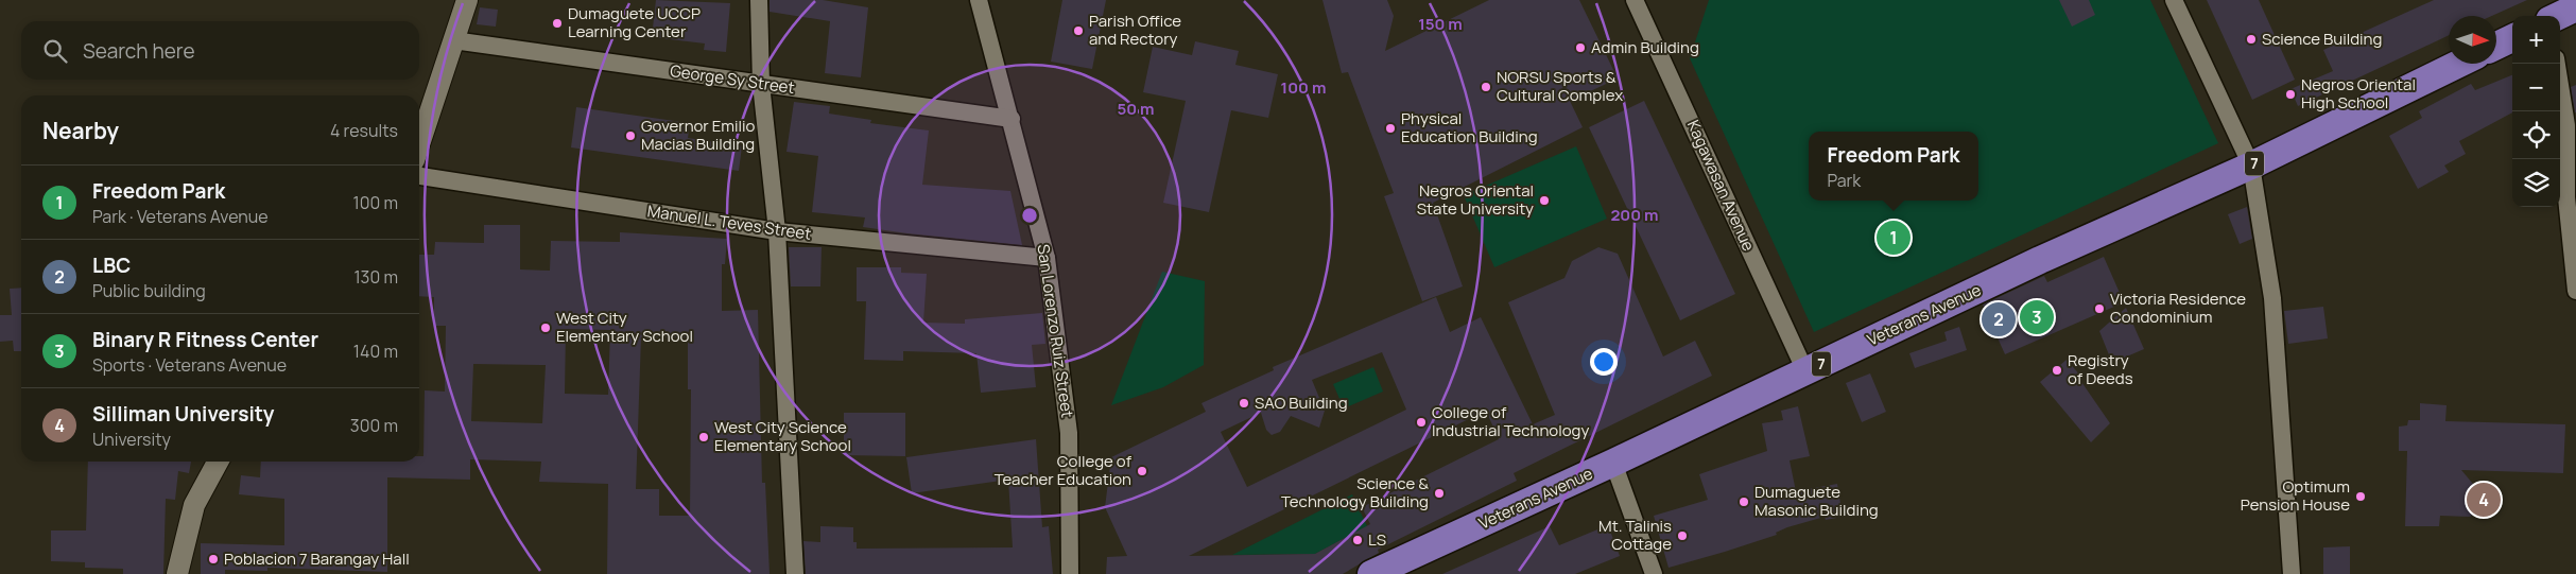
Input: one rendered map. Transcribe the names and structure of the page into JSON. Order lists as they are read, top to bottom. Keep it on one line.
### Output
{"streets":{"main road":["7","Veterans Avenue"],"street":["George Sy Street","Kagawasan Avenue","Manuel L. Teves Street","San Lorenzo Ruiz Street"]},"crossings":[["George Sy Street","San Lorenzo Ruiz Street"],["Kagawasan Avenue","Veterans Avenue"],["Manuel L. Teves Street","San Lorenzo Ruiz Street"]],"places":["Dumaguete UCCP Learning Center","Parish Office and Rectory","Science Building","Admin Building","NORSU Sports & Cultural Complex","Negros Oriental High School","Physical Education Building","Governor Emilio Macias Building","Negros Oriental State University","Victoria Residence Condominium","West City Elementary School","Registry of Deeds","SAO Building","College of Industrial Technology","West City Science Elementary School","College of Teacher Education","Science & Technology Building","Optimum Pension House","Dumaguete Masonic Building","Mt. Talinis Cottage","LS","Poblacion 7 Barangay Hall"],"north":"right","page":{"map_buttons":["+","−"],"search":"Search here","heading":["Nearby","4 results"],"popup":["Freedom Park","Park"],"list":[{"mark":"1","name":"Freedom Park","note":"Park · Veterans Avenue","value":"100 m"},{"mark":"2","name":"LBC","note":"Public building","value":"130 m"},{"mark":"3","name":"Binary R Fitness Center","note":"Sports · Veterans Avenue","value":"140 m"},{"mark":"4","name":"Silliman University","note":"University","value":"300 m"}],"pins":["1","3","2","4"]},"rings":["150 m","100 m","50 m","200 m"]}
